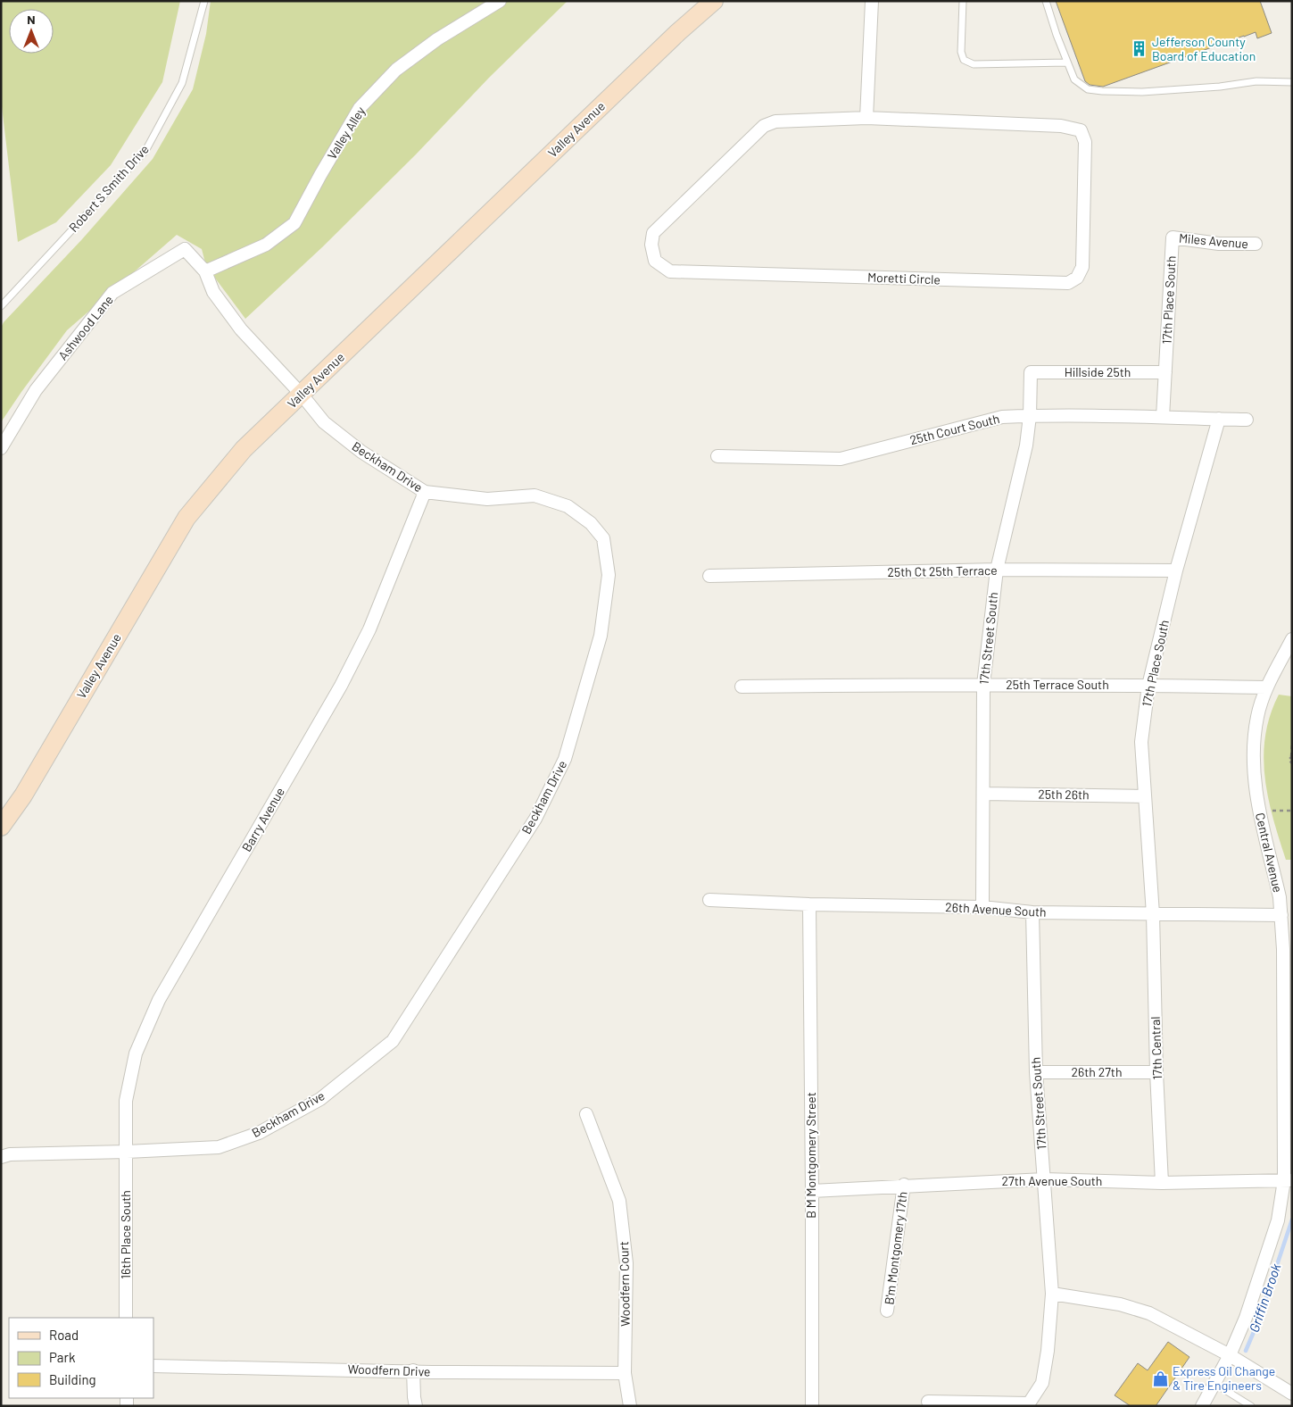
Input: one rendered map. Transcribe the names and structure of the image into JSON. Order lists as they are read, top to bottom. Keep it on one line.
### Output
{"streets":{"main road":["Valley Avenue"],"street":["Valley Alley","Miles Avenue","Moretti Circle","17th Place South","Ashwood Lane","Hillside 25th","25th Court South","Beckham Drive","25th Ct 25th Terrace","17th Street South","25th Terrace South","25th 26th","Barry Avenue","Central Avenue","26th Avenue South","17th Central","26th 27th","B M Montgomery Street","27th Avenue South","16th Place South","B'm Montgomery 17th","Woodfern Court","Woodfern Drive"],"lane":["Robert S Smith Drive"]},"crossings":[["Valley Avenue","Beckham Drive"],["Valley Alley","Ashwood Lane"],["Miles Avenue","17th Place South"],["17th Place South","Hillside 25th"],["17th Place South","25th Court South"],["17th Place South","25th Ct 25th Terrace"],["17th Place South","25th Terrace South"],["17th Place South","25th 26th"],["17th Place South","26th Avenue South"],["17th Place South","17th Central"],["Ashwood Lane","Beckham Drive"],["Hillside 25th","17th Street South"],["25th Court South","17th Street South"],["Beckham Drive","Barry Avenue"],["Beckham Drive","16th Place South"],["25th Ct 25th Terrace","17th Street South"],["17th Street South","25th Terrace South"],["17th Street South","25th 26th"],["17th Street South","26th Avenue South"],["17th Street South","26th 27th"],["17th Street South","27th Avenue South"],["25th Terrace South","Central Avenue"],["Barry Avenue","16th Place South"],["Central Avenue","26th Avenue South"],["Central Avenue","27th Avenue South"],["26th Avenue South","17th Central"],["26th Avenue South","B M Montgomery Street"],["17th Central","26th 27th"],["17th Central","27th Avenue South"],["B M Montgomery Street","27th Avenue South"],["27th Avenue South","B'm Montgomery 17th"],["Woodfern Court","Woodfern Drive"]],"water":["Griffin Brook"],"places":{"building":["Jefferson County Board of Education"],"shop":["Express Oil Change & Tire Engineers"]},"legend":["Road","Park","Building"],"north":"top"}
